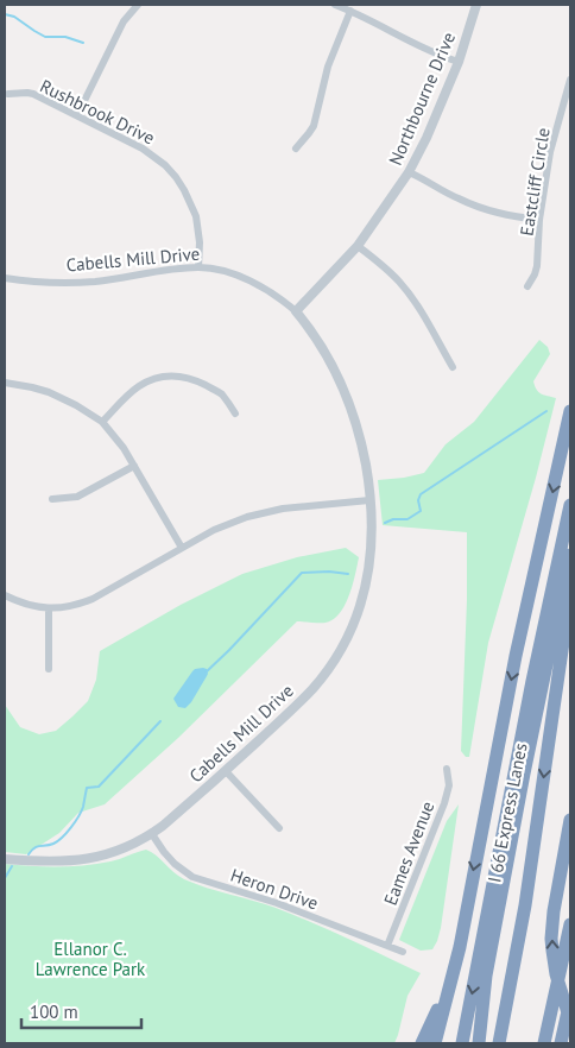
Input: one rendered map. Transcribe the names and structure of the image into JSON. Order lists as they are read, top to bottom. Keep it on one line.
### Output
{"streets":{"highway":["I 66 Express Lanes"],"street":["Northbourne Drive","Rushbrook Drive","Eastcliff Circle","Cabells Mill Drive","Eames Avenue","Heron Drive"]},"crossings":[["Northbourne Drive","Cabells Mill Drive"],["Rushbrook Drive","Cabells Mill Drive"],["Cabells Mill Drive","Heron Drive"],["Eames Avenue","Heron Drive"]],"parks":["Ellanor C. Lawrence Park"],"scale_bar":"100 m"}
